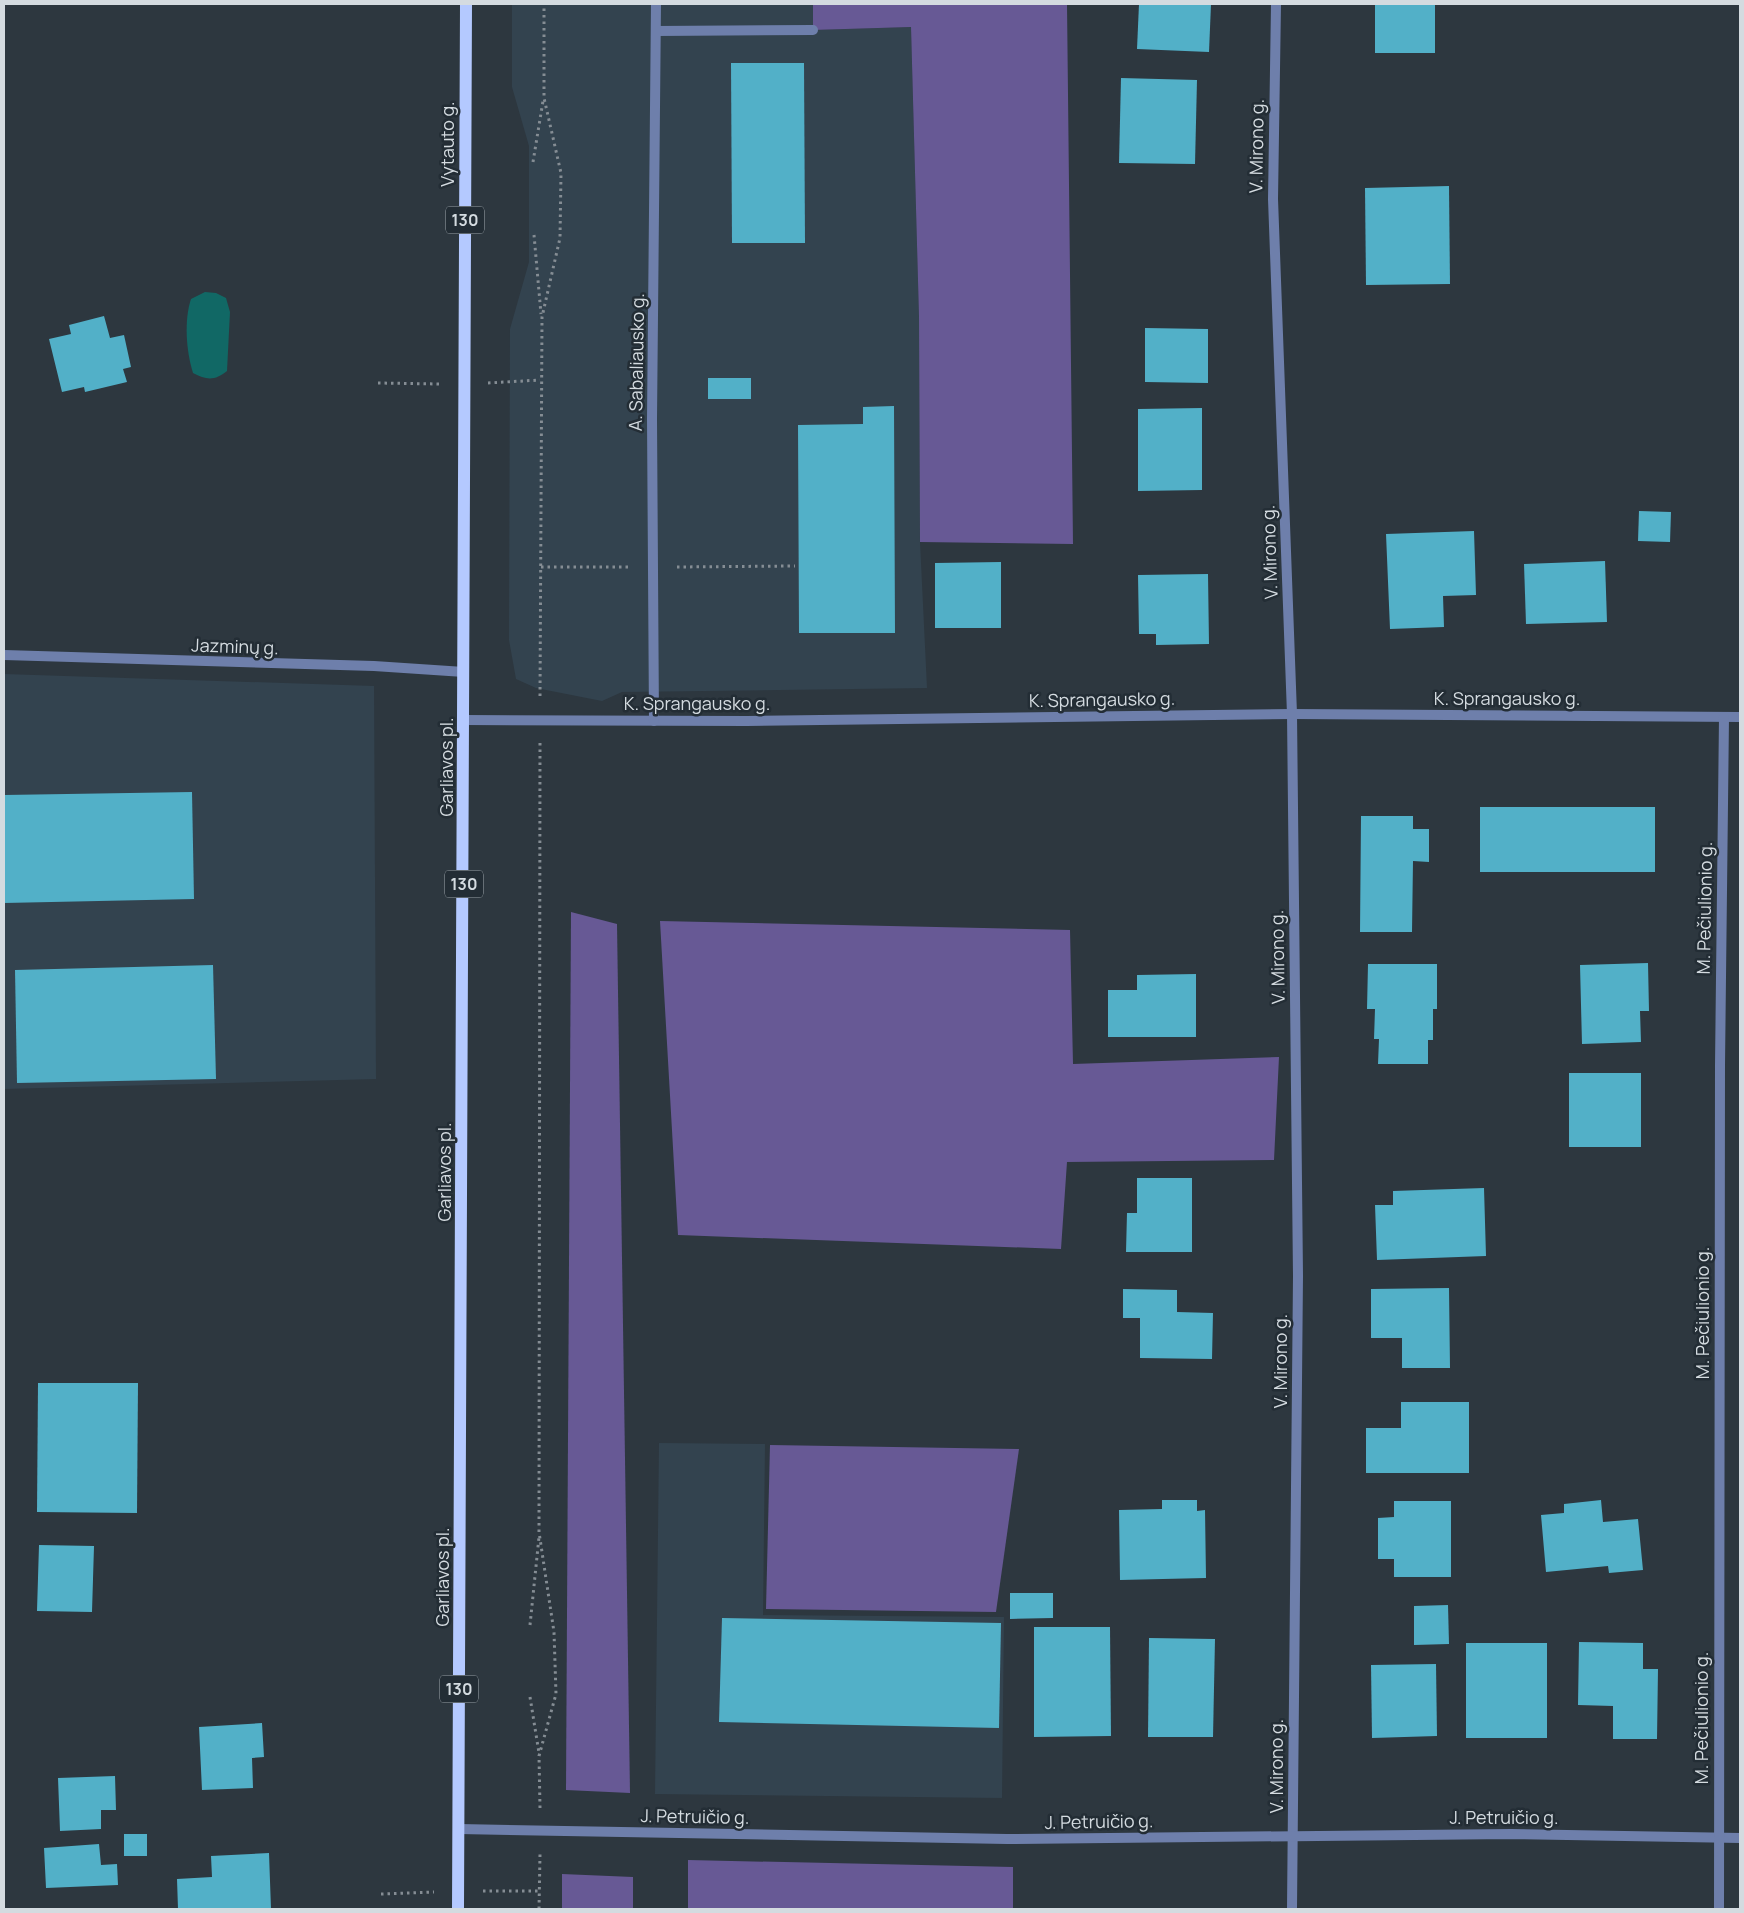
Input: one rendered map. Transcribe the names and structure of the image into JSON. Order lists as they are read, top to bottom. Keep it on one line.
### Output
{"streets":{"main road":["Vytauto g.","130","Garliavos pl."],"street":["V. Mirono g.","A. Sabaliausko g.","Jazminų g.","K. Sprangausko g.","M. Pečiulionio g.","J. Petruičio g."]},"crossings":[["Vytauto g.","Garliavos pl."],["V. Mirono g.","K. Sprangausko g."],["V. Mirono g.","J. Petruičio g."],["A. Sabaliausko g.","K. Sprangausko g."],["Jazminų g.","Garliavos pl."],["K. Sprangausko g.","Garliavos pl."],["K. Sprangausko g.","M. Pečiulionio g."],["Garliavos pl.","J. Petruičio g."],["M. Pečiulionio g.","J. Petruičio g."]]}
